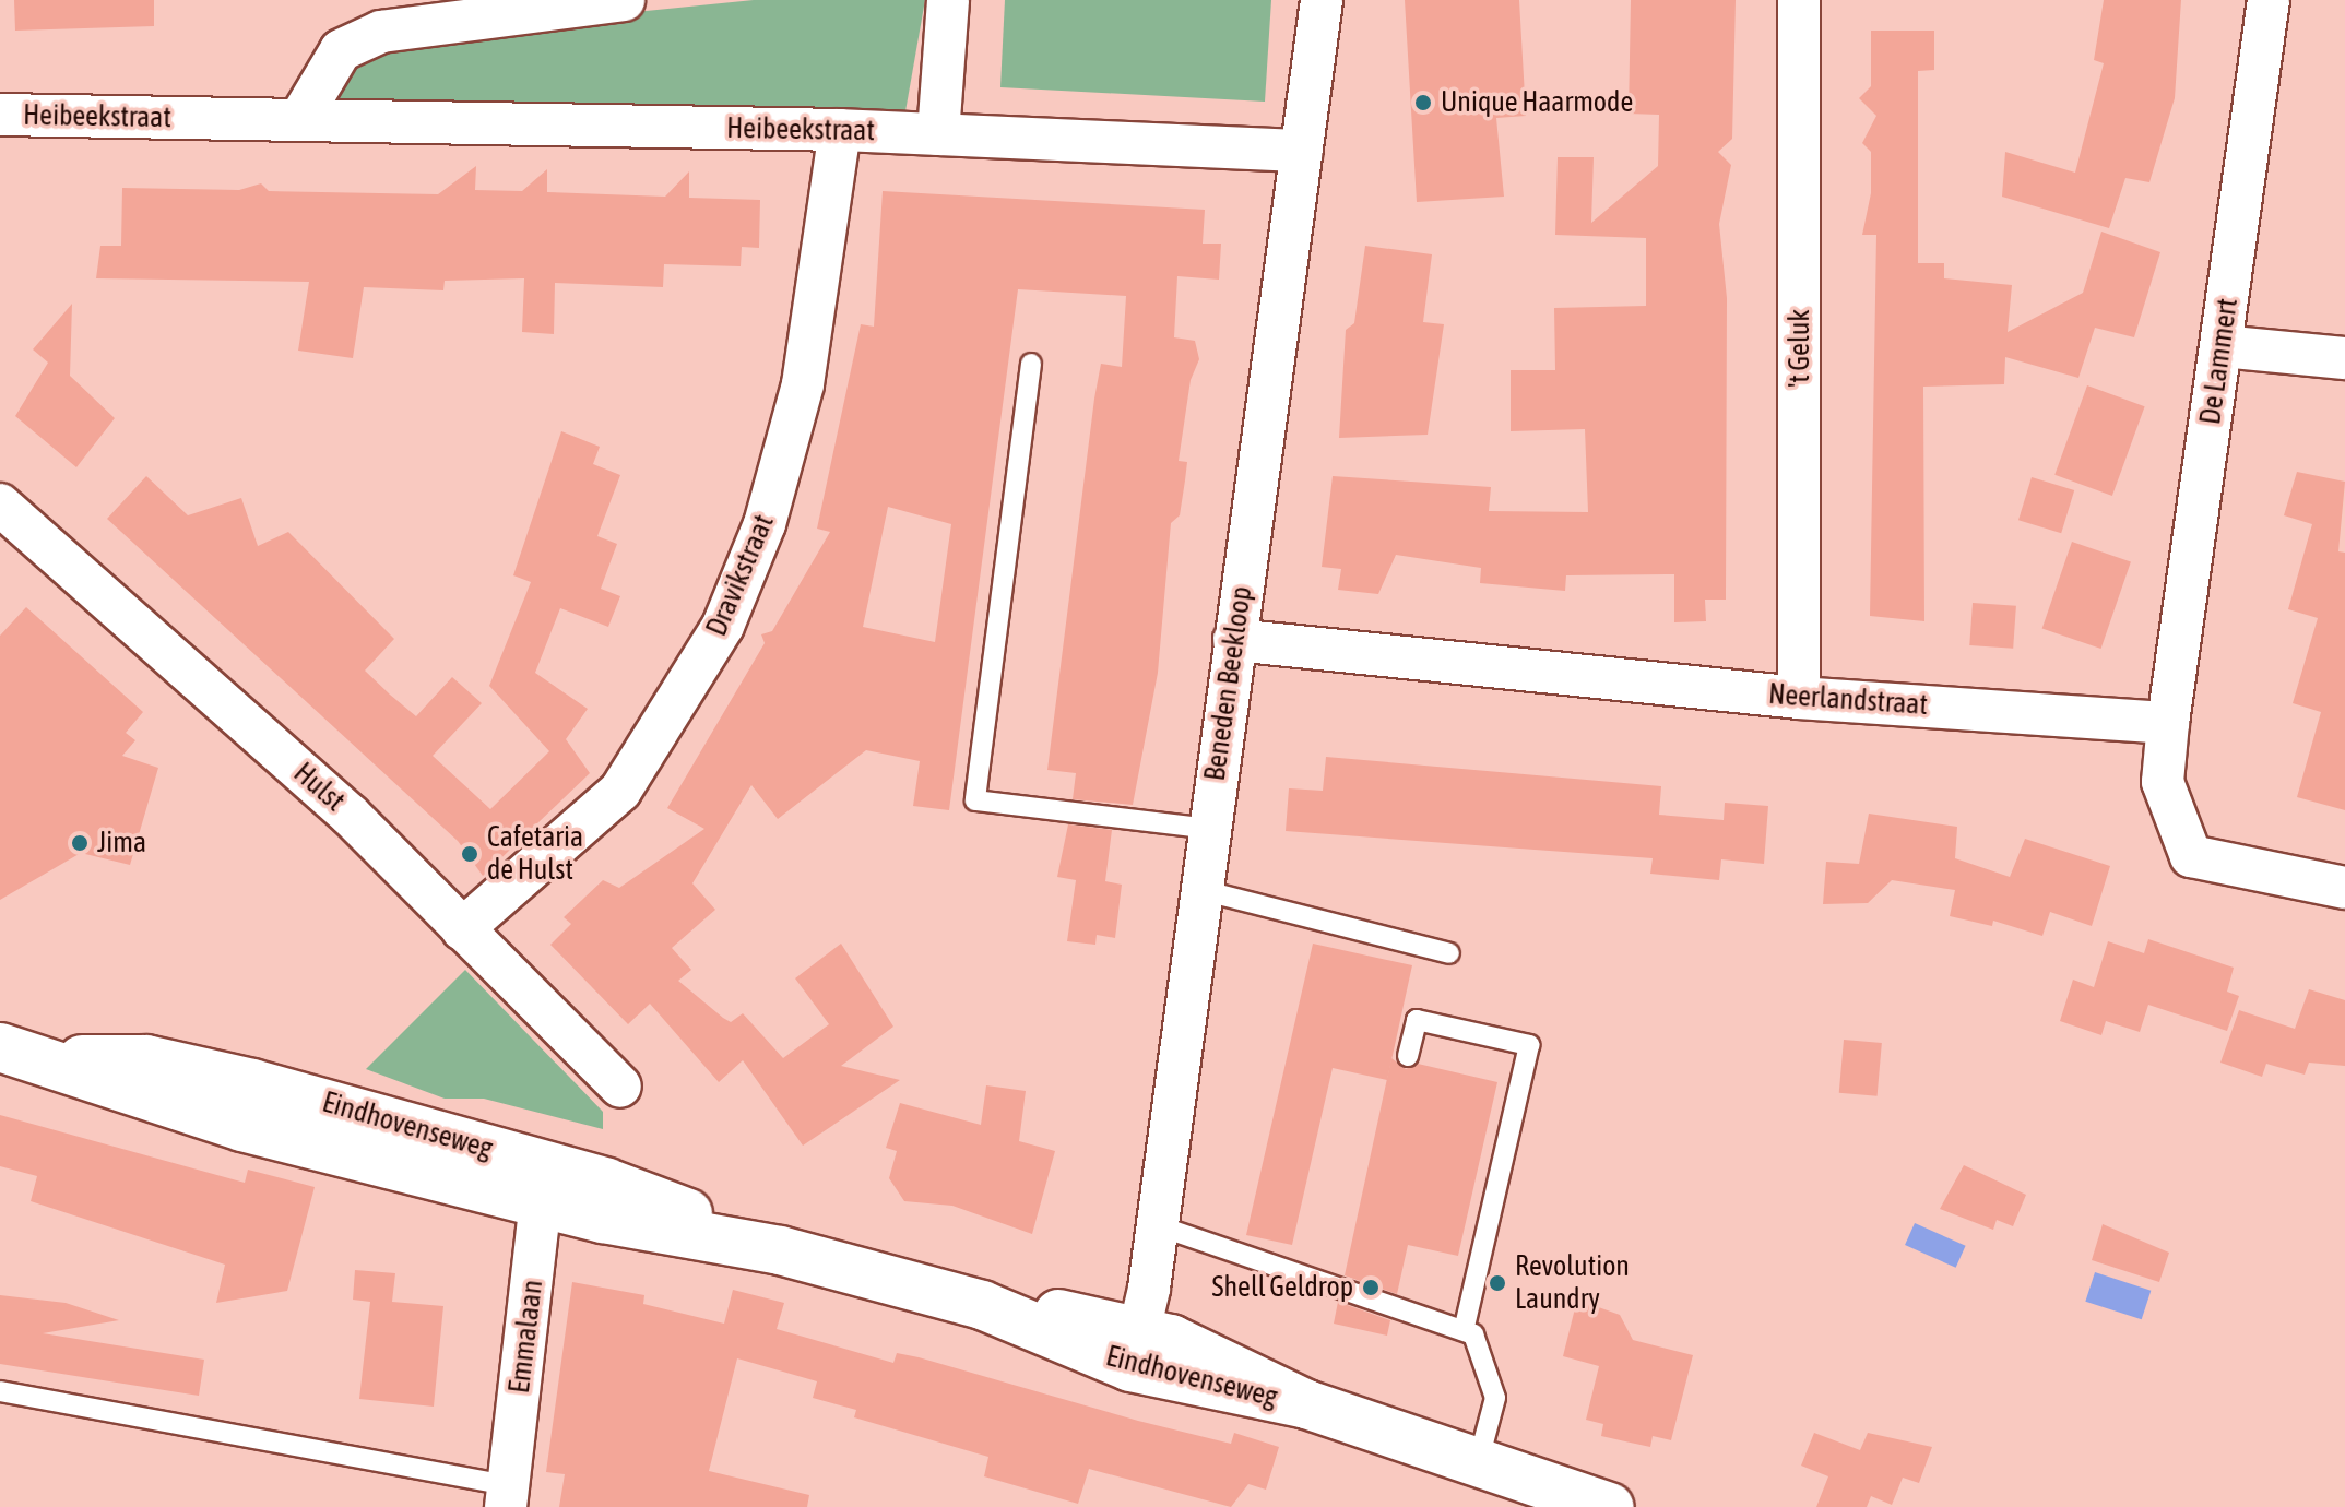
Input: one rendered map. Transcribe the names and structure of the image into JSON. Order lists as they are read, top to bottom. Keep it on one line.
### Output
{"streets":{"main road":["Eindhovenseweg"],"street":["Heibeekstraat","'t Geluk","De Lammert","Dravikstraat","Beneden Beekloop","Neerlandstraat","Hulst","Emmalaan"]},"crossings":[["Heibeekstraat","Dravikstraat"],["Heibeekstraat","Beneden Beekloop"],["'t Geluk","Neerlandstraat"],["De Lammert","Neerlandstraat"],["Dravikstraat","Hulst"],["Beneden Beekloop","Neerlandstraat"],["Beneden Beekloop","Eindhovenseweg"],["Eindhovenseweg","Emmalaan"]],"places":["Unique Haarmode","Jima","Cafetaria de Hulst","Revolution Laundry","Shell Geldrop"]}
